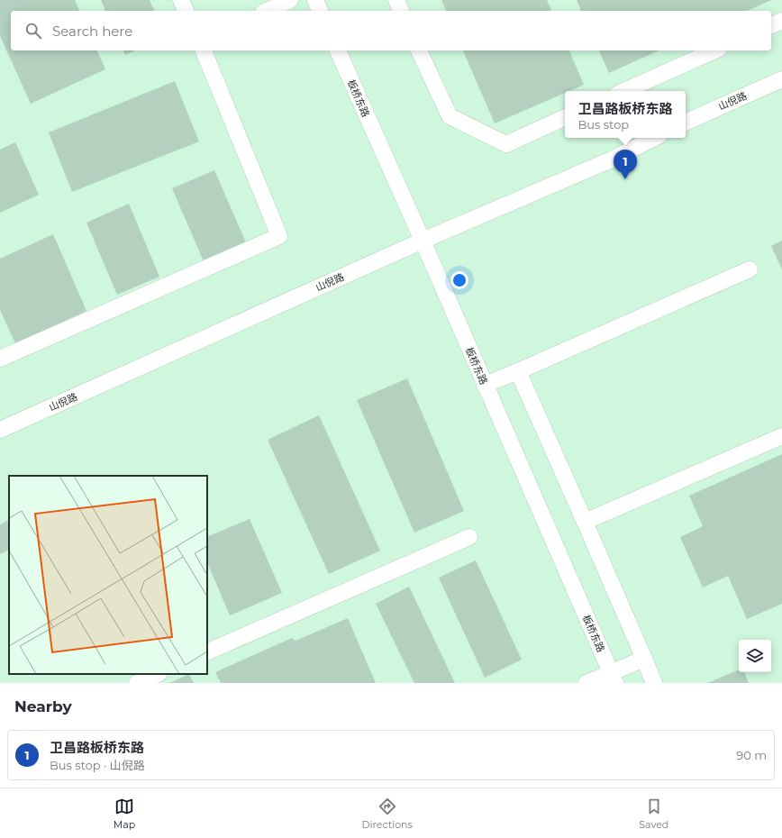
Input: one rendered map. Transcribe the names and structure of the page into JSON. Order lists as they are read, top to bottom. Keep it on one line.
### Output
{"streets":{"street":["板桥东路","山倪路"]},"crossings":[["板桥东路","山倪路"]],"page":{"search":"Search here","popup":["卫昌路板桥东路","Bus stop"],"pins":"1","heading":"Nearby","list":[{"mark":"1","name":"卫昌路板桥东路","note":"Bus stop · 山倪路","value":"90 m"}],"nav":["Map","Directions","Saved"]}}
